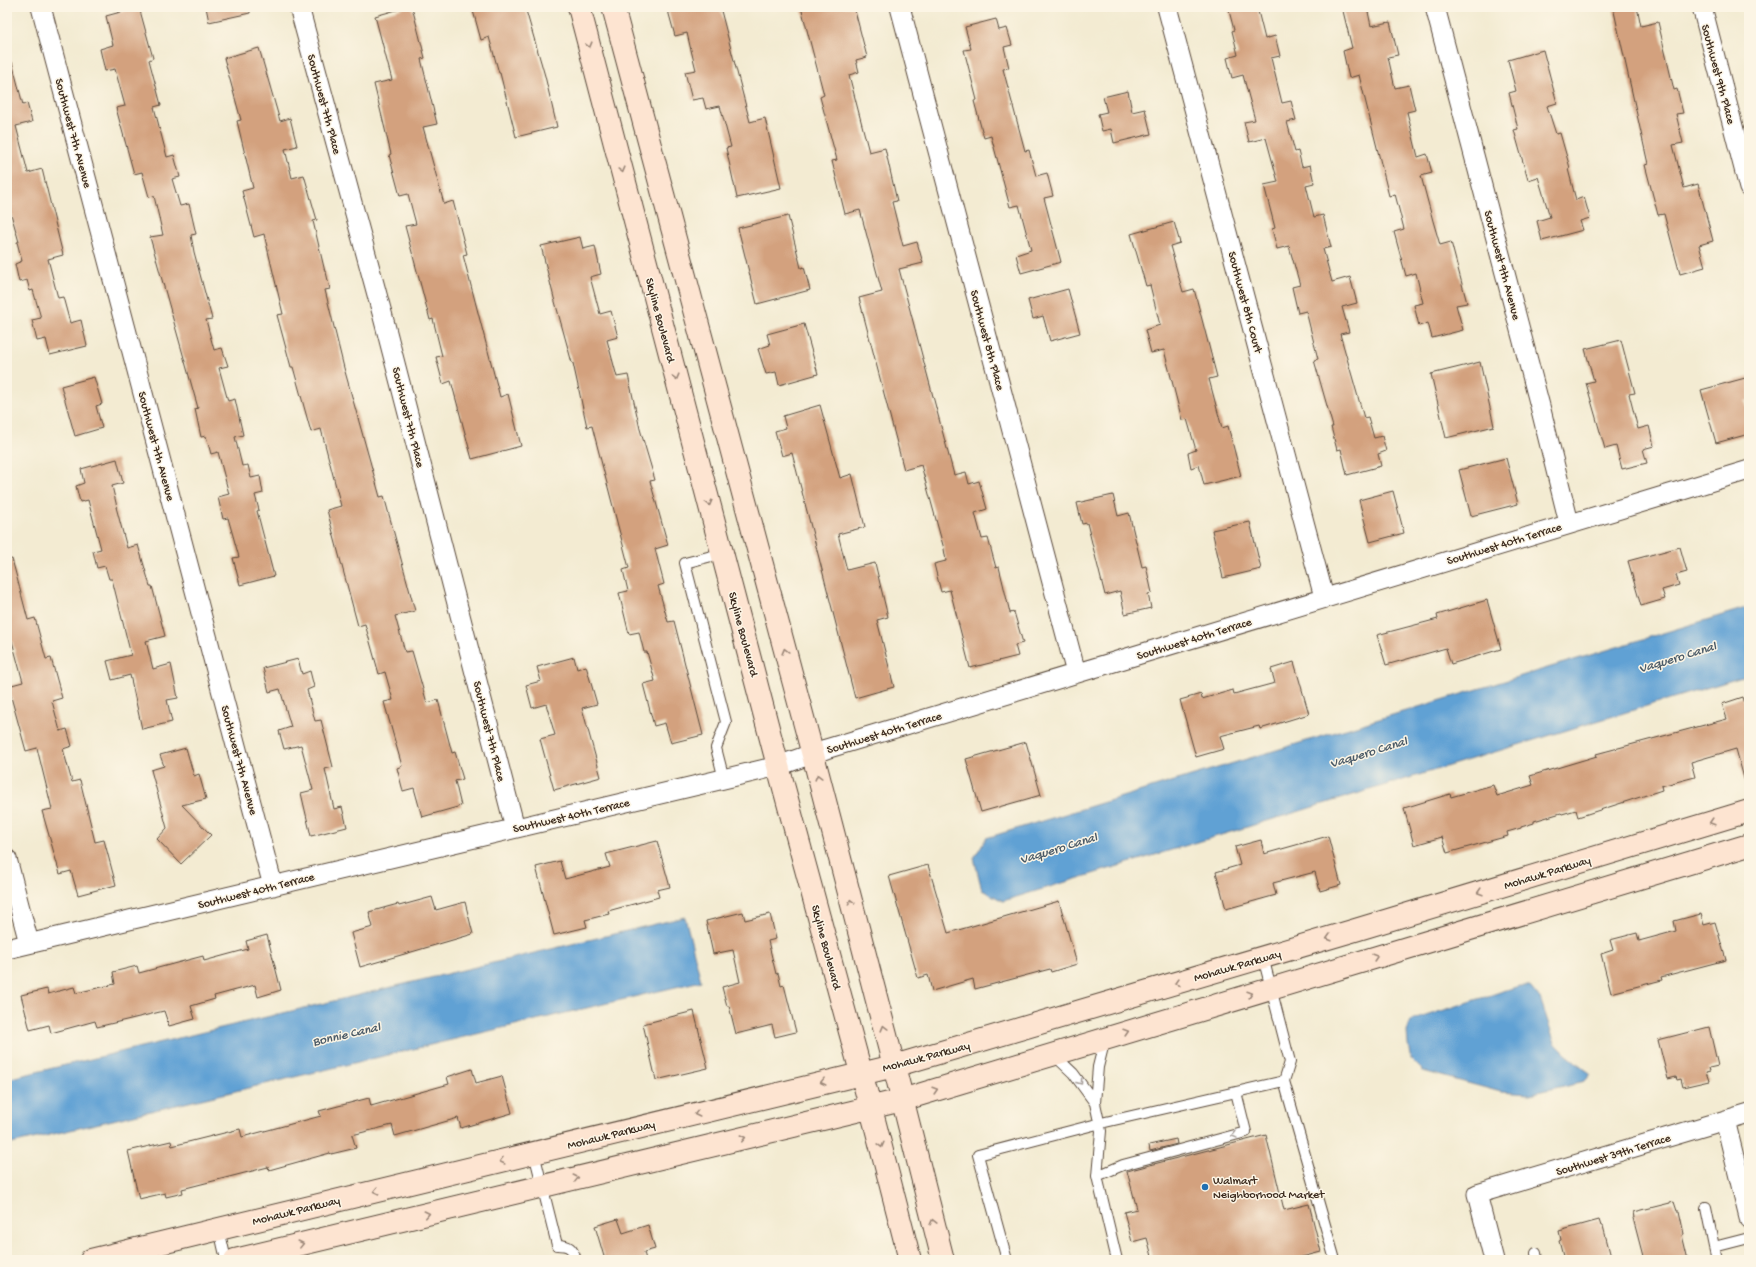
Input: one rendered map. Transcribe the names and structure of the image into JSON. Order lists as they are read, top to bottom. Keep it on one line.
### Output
{"streets":{"street":["Southwest 9th Place","Southwest 7th Place","Southwest 7th Avenue","Southwest 9th Avenue","Southwest 8th Court","Skyline Boulevard","Southwest 8th Place","Southwest 40th Terrace","Mohawk Parkway","Southwest 39th Terrace"]},"crossings":[["Southwest 7th Place","Southwest 40th Terrace"],["Southwest 7th Avenue","Southwest 40th Terrace"],["Southwest 9th Avenue","Southwest 40th Terrace"],["Southwest 8th Court","Southwest 40th Terrace"],["Skyline Boulevard","Southwest 40th Terrace"],["Skyline Boulevard","Mohawk Parkway"],["Southwest 8th Place","Southwest 40th Terrace"]],"water":["Vaquero Canal","Bonnie Canal"],"places":["Walmart Neighborhood Market"]}
